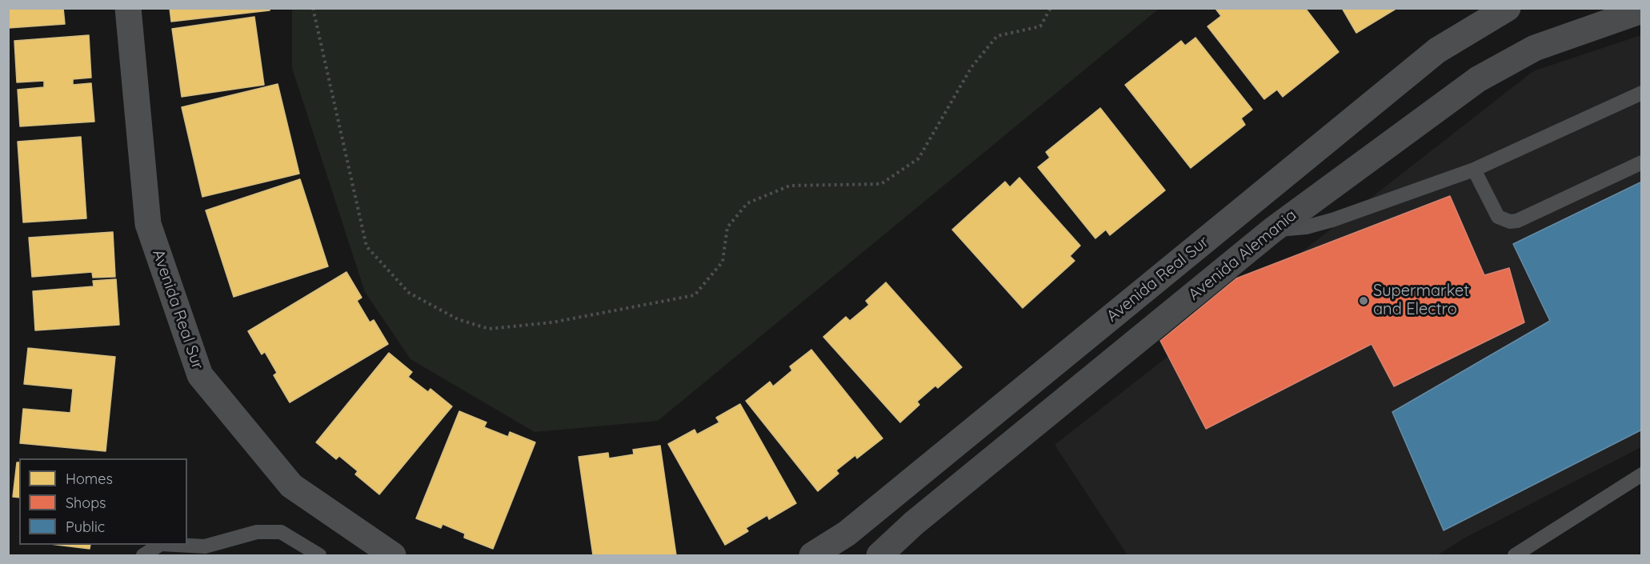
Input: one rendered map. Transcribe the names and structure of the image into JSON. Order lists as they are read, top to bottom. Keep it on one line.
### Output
{"streets":{"street":["Avenida Alemania","Avenida Real Sur"]},"places":["Supermarket and Electro"],"legend":["Homes","Shops","Public"]}
